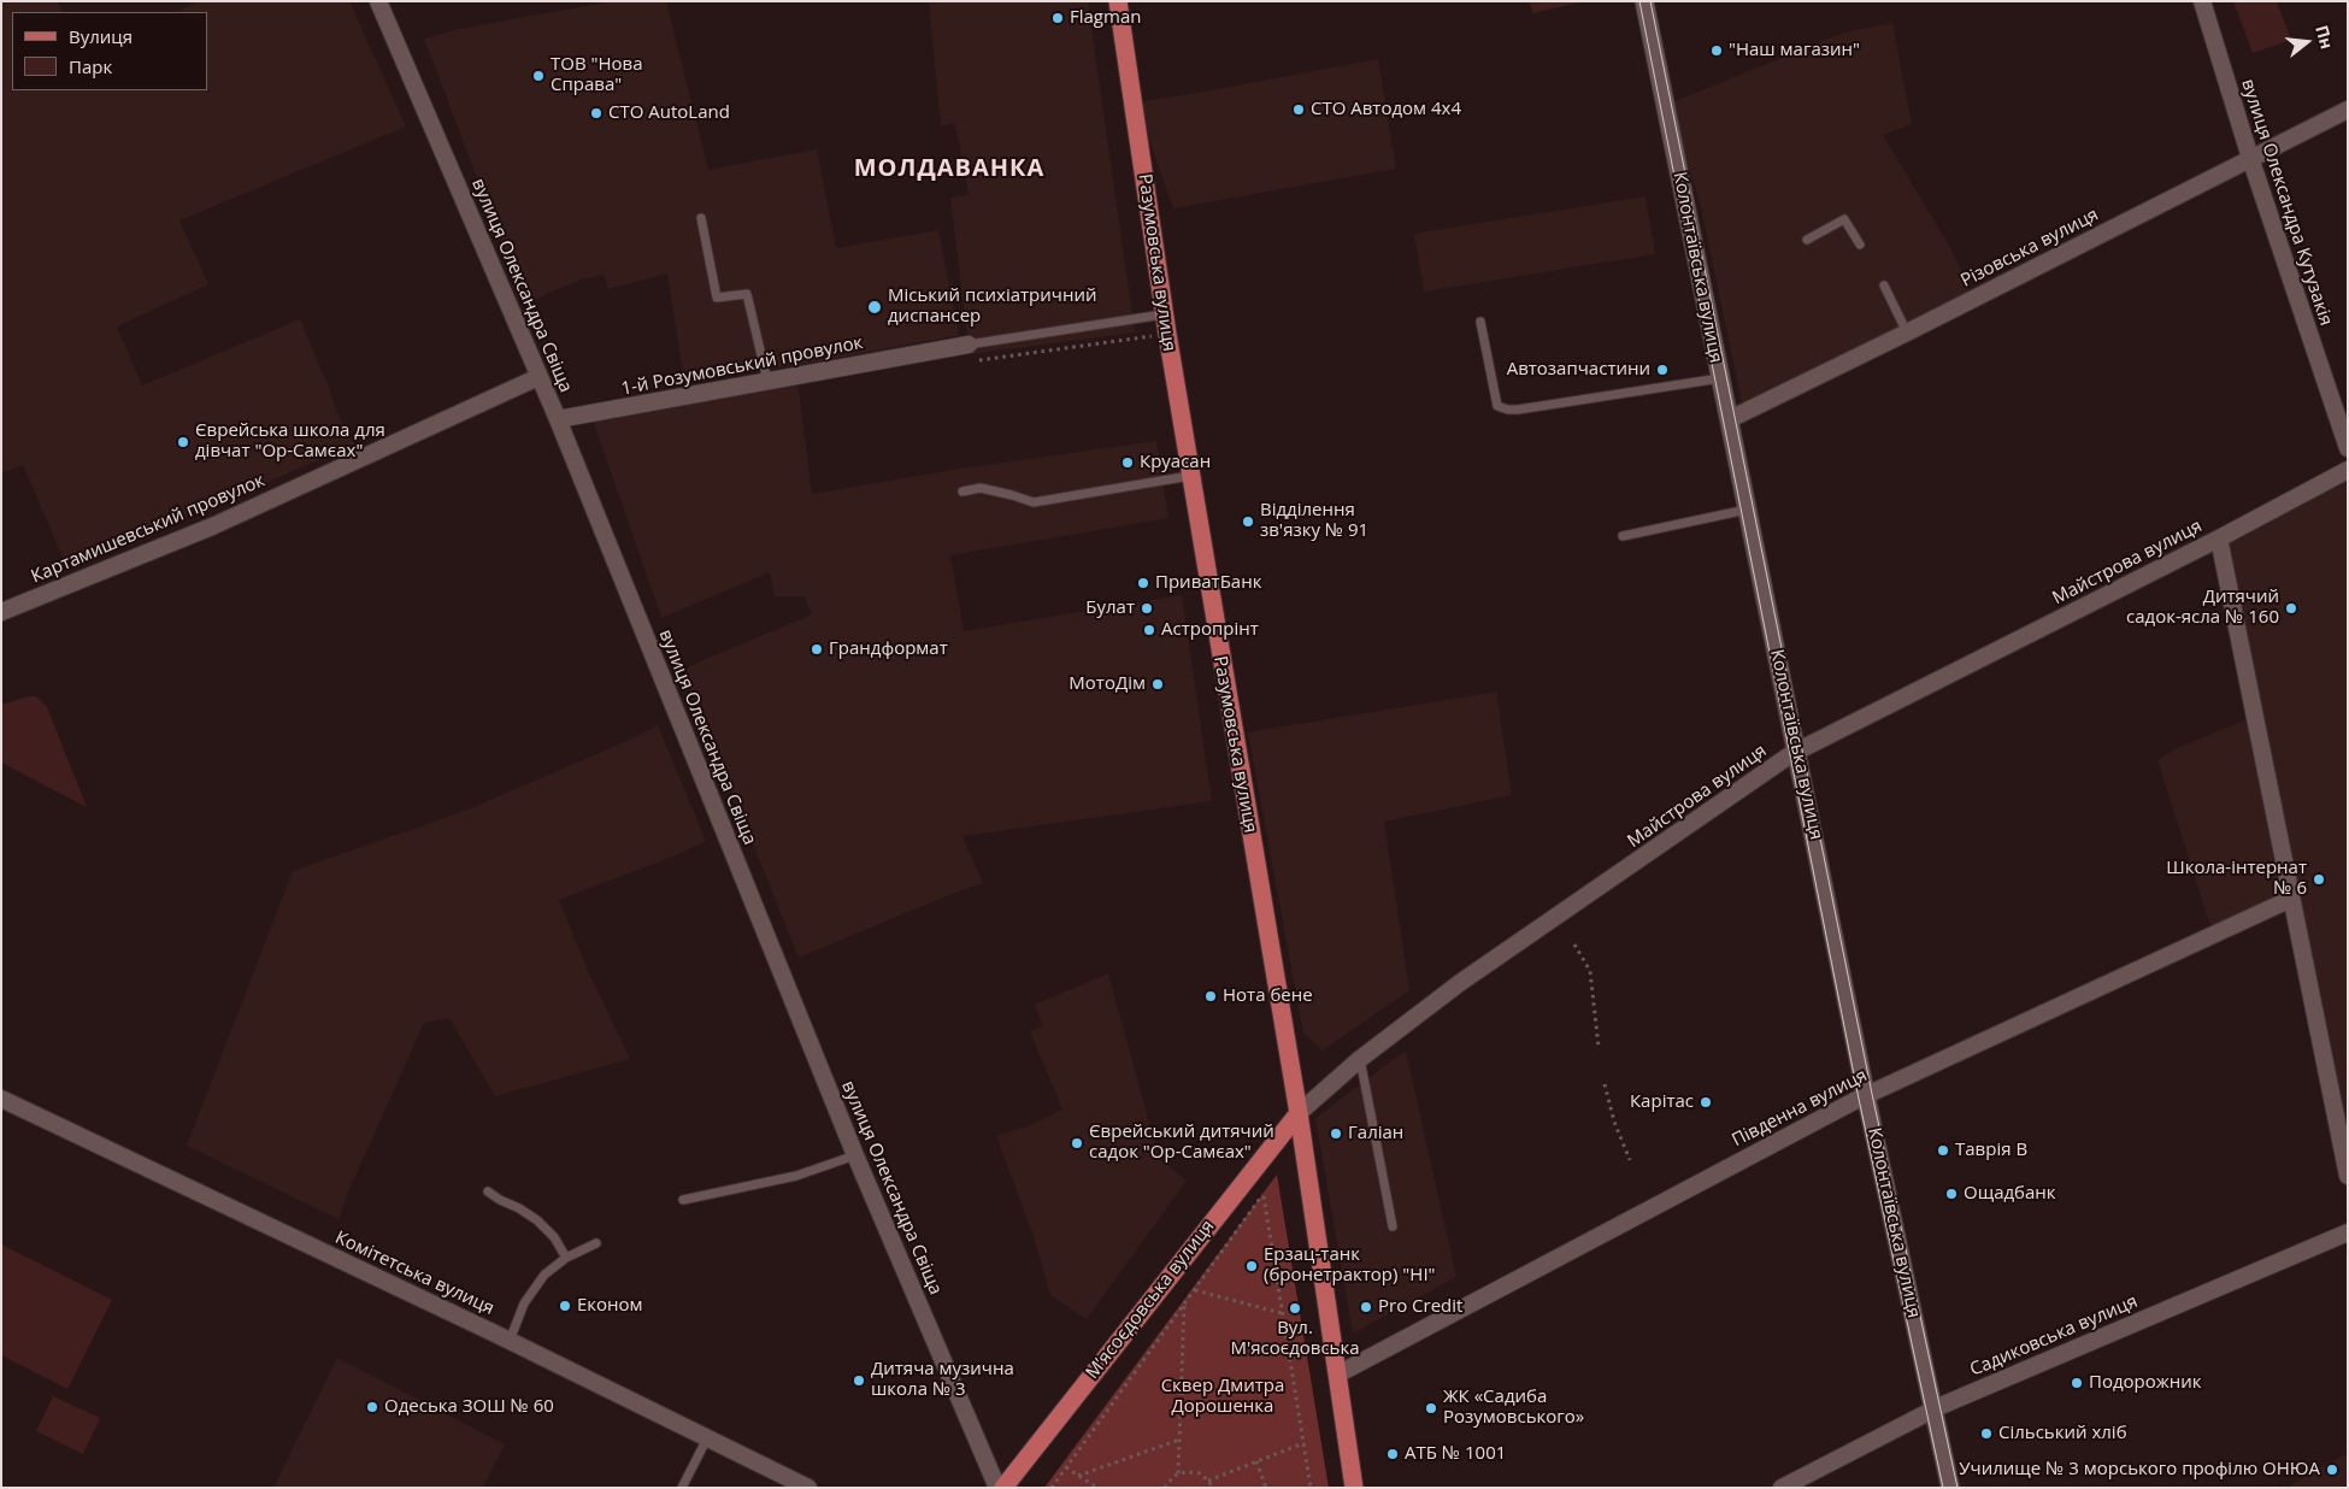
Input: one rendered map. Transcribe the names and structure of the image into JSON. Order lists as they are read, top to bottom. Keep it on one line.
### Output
{"streets":{"main road":["Разумовська вулиця","Колонтаївська вулиця","Мʼясоєдовська вулиця"],"street":["вулиця Олександра Кутузакія","Різовська вулиця","вулиця Олександра Свіща","1-й Розумовський провулок","Картамишевський провулок","Майстрова вулиця","Південна вулиця","Комітетська вулиця","Садиковська вулиця"]},"crossings":[["вулиця Олександра Кутузакія","Різовська вулиця"],["Різовська вулиця","Колонтаївська вулиця"],["Разумовська вулиця","Майстрова вулиця"],["Разумовська вулиця","Південна вулиця"],["Разумовська вулиця","Мʼясоєдовська вулиця"],["Колонтаївська вулиця","Майстрова вулиця"],["Колонтаївська вулиця","Південна вулиця"],["Колонтаївська вулиця","Садиковська вулиця"],["вулиця Олександра Свіща","1-й Розумовський провулок"],["вулиця Олександра Свіща","Картамишевський провулок"],["Майстрова вулиця","Мʼясоєдовська вулиця"]],"districts":["МОЛДАВАНКА"],"parks":["Сквер Дмитра Дорошенка"],"places":["Flagman","\"Наш магазин\"","ТОВ \"Нова Справа\"","СТО Автодом 4х4","СТО AutoLand","Міський психіатричний диспансер","Автозапчастини","Єврейська школа для дівчат \"Ор-Самєах\"","Круасан","Відділення зв'язку № 91","ПриватБанк","Булат","Дитячий садок-ясла № 160","Астропрінт","Грандформат","МотоДім","Школа-інтернат № 6","Нота бене","Карітас","Галіан","Єврейський дитячий садок \"Ор-Самєах\"","Таврія В","Ощадбанк","Ерзац-танк (бронетрактор) \"НІ\"","Економ","Pro Credit","Вул. М'ясоєдовська","Дитяча музична школа № 3","Подорожник","Одеська ЗОШ № 60","ЖК «Садиба Розумовського»","Сільський хліб","АТБ № 1001","Училище № 3 морського профілю ОНЮА"],"legend":["Вулиця","Парк"],"north":"right"}
